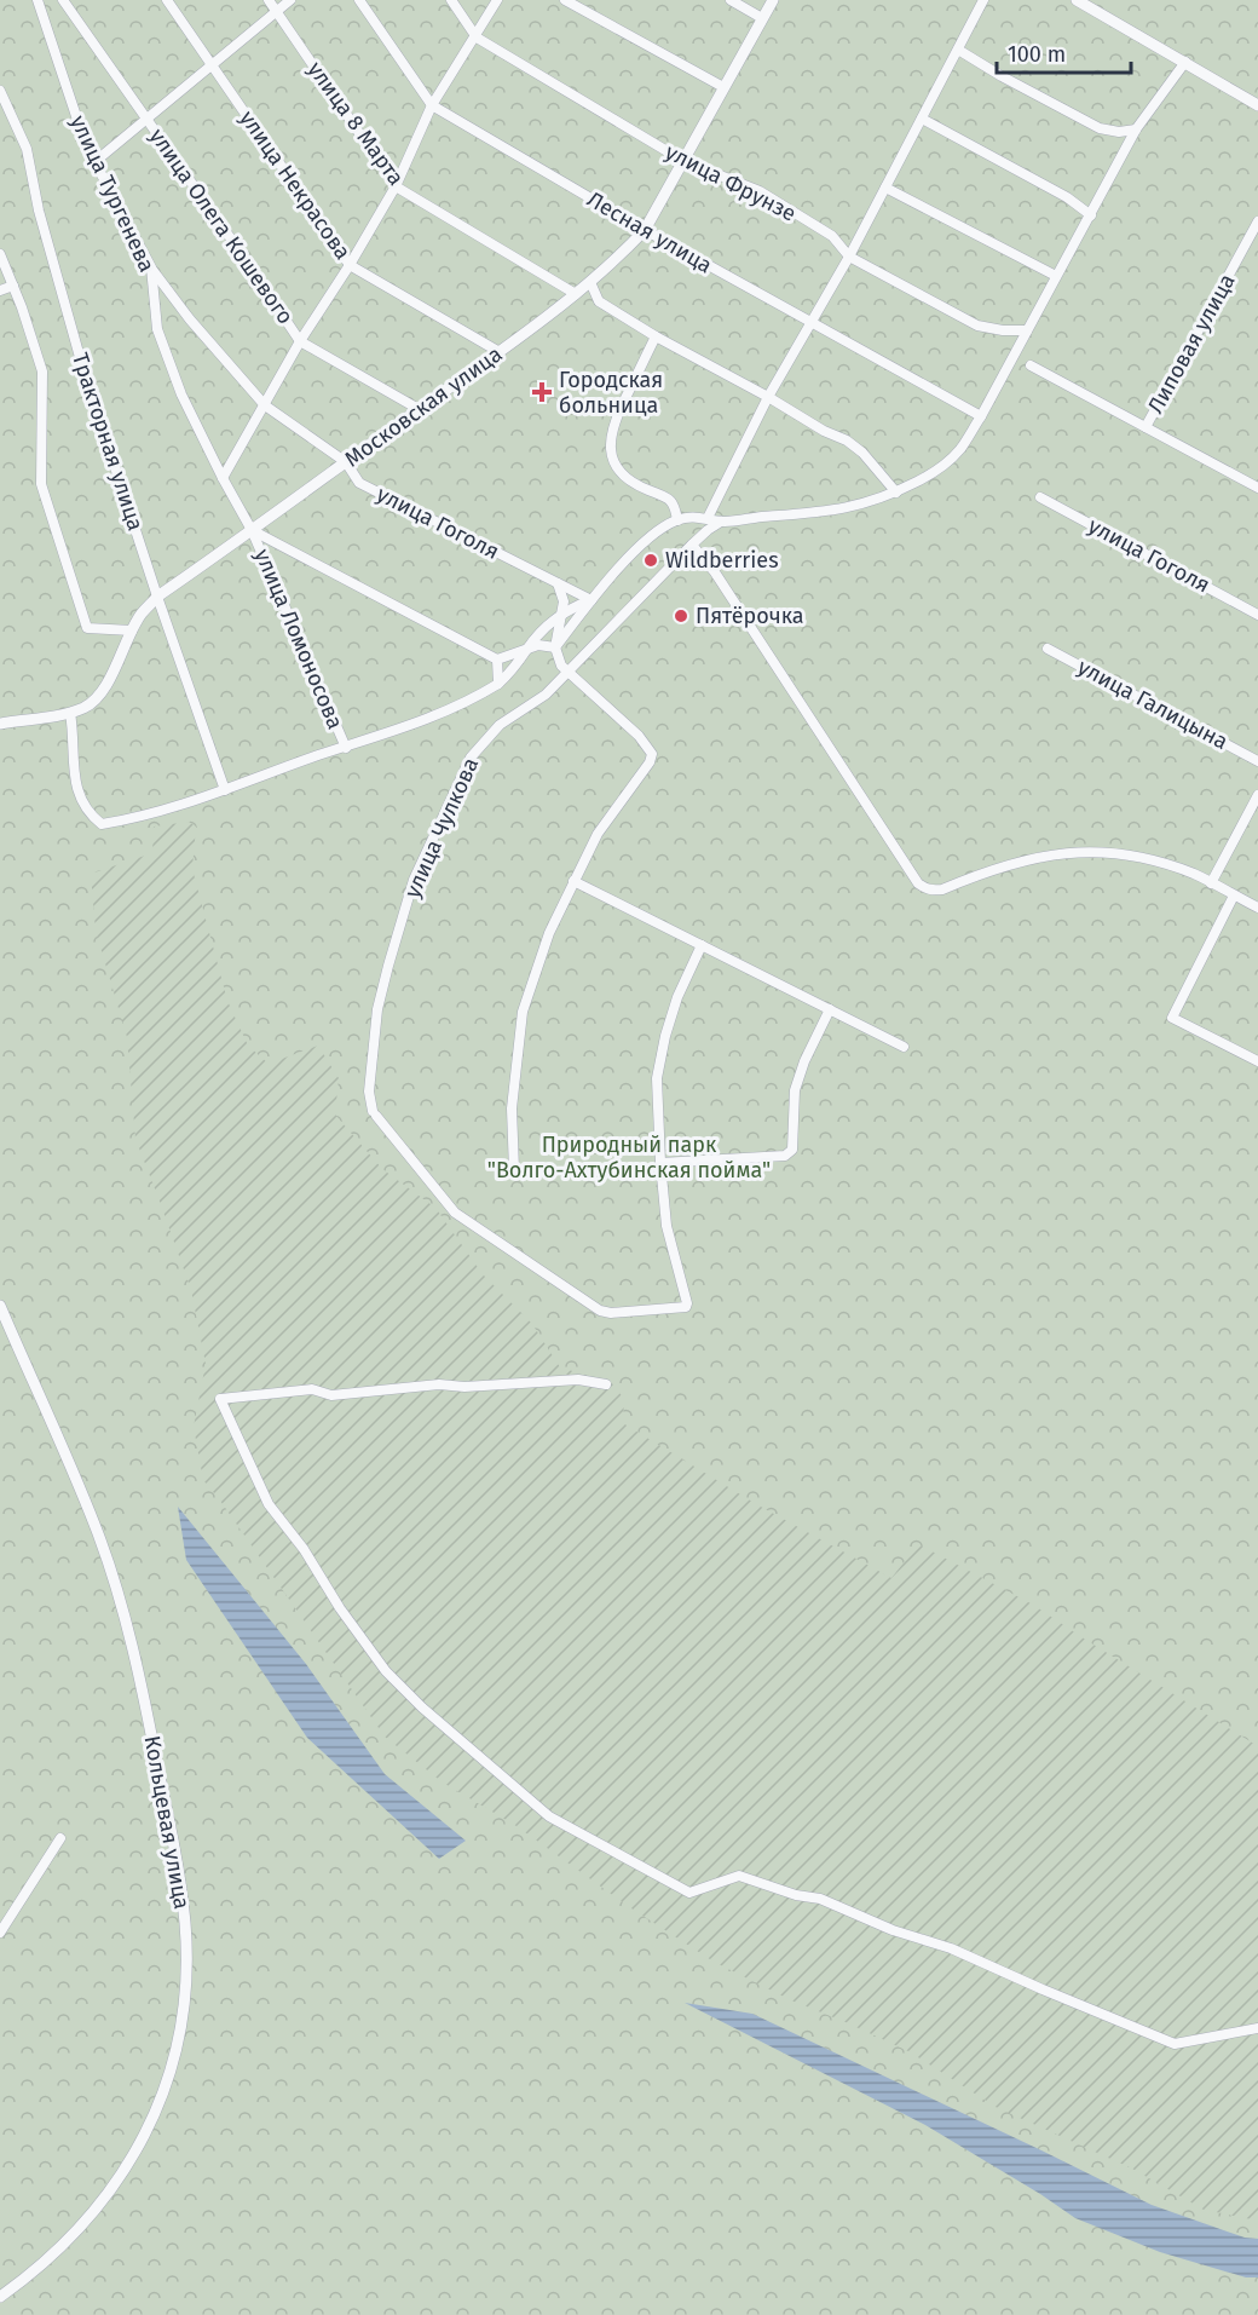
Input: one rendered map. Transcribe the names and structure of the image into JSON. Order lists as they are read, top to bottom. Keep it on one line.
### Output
{"streets":{"street":["улица 8 Марта","улица Фрунзе","улица Некрасова","улица Тургенева","улица Олега Кошевого","Лесная улица","Липовая улица","Московская улица","Тракторная улица","улица Гоголя","улица Ломоносова","улица Галицына","улица Чулкова","Кольцевая улица"]},"crossings":[["улица 8 Марта","Московская улица"],["улица Фрунзе","Московская улица"],["улица Некрасова","Московская улица"],["улица Тургенева","Московская улица"],["улица Тургенева","улица Гоголя"],["улица Тургенева","улица Ломоносова"],["улица Олега Кошевого","Московская улица"],["Лесная улица","Московская улица"],["Московская улица","Тракторная улица"],["Московская улица","улица Гоголя"],["Московская улица","улица Ломоносова"]],"parks":["Природный парк \"Волго-Ахтубинская пойма\""],"places":{"health":["Городская больница"],"other":["Wildberries","Пятёрочка"]},"scale_bar":"100 m"}
